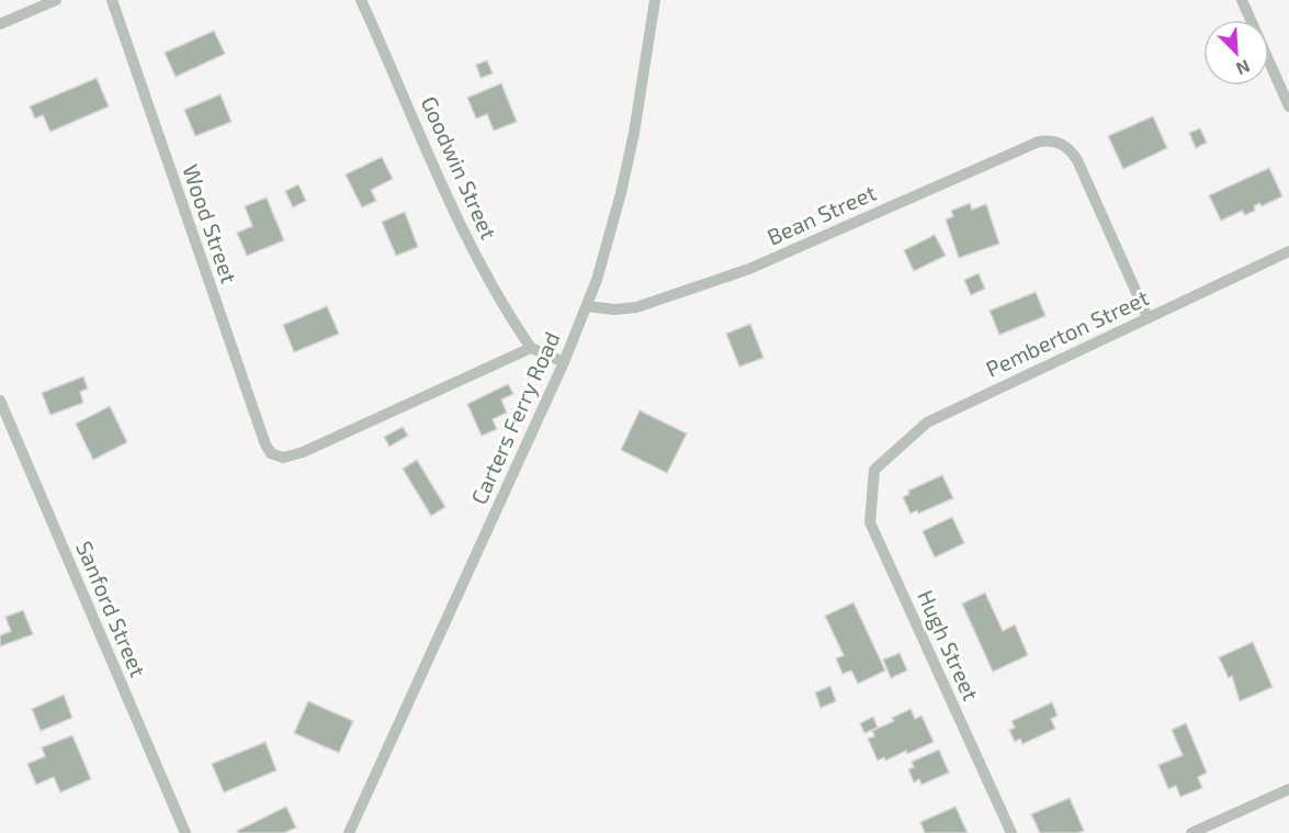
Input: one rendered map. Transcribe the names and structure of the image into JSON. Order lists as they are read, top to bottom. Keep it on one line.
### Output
{"streets":{"street":["Goodwin Street","Bean Street","Wood Street","Pemberton Street","Carters Ferry Road","Sanford Street","Hugh Street"]},"crossings":[["Goodwin Street","Wood Street"],["Bean Street","Pemberton Street"],["Bean Street","Carters Ferry Road"],["Pemberton Street","Hugh Street"]],"north":"bottom right"}
